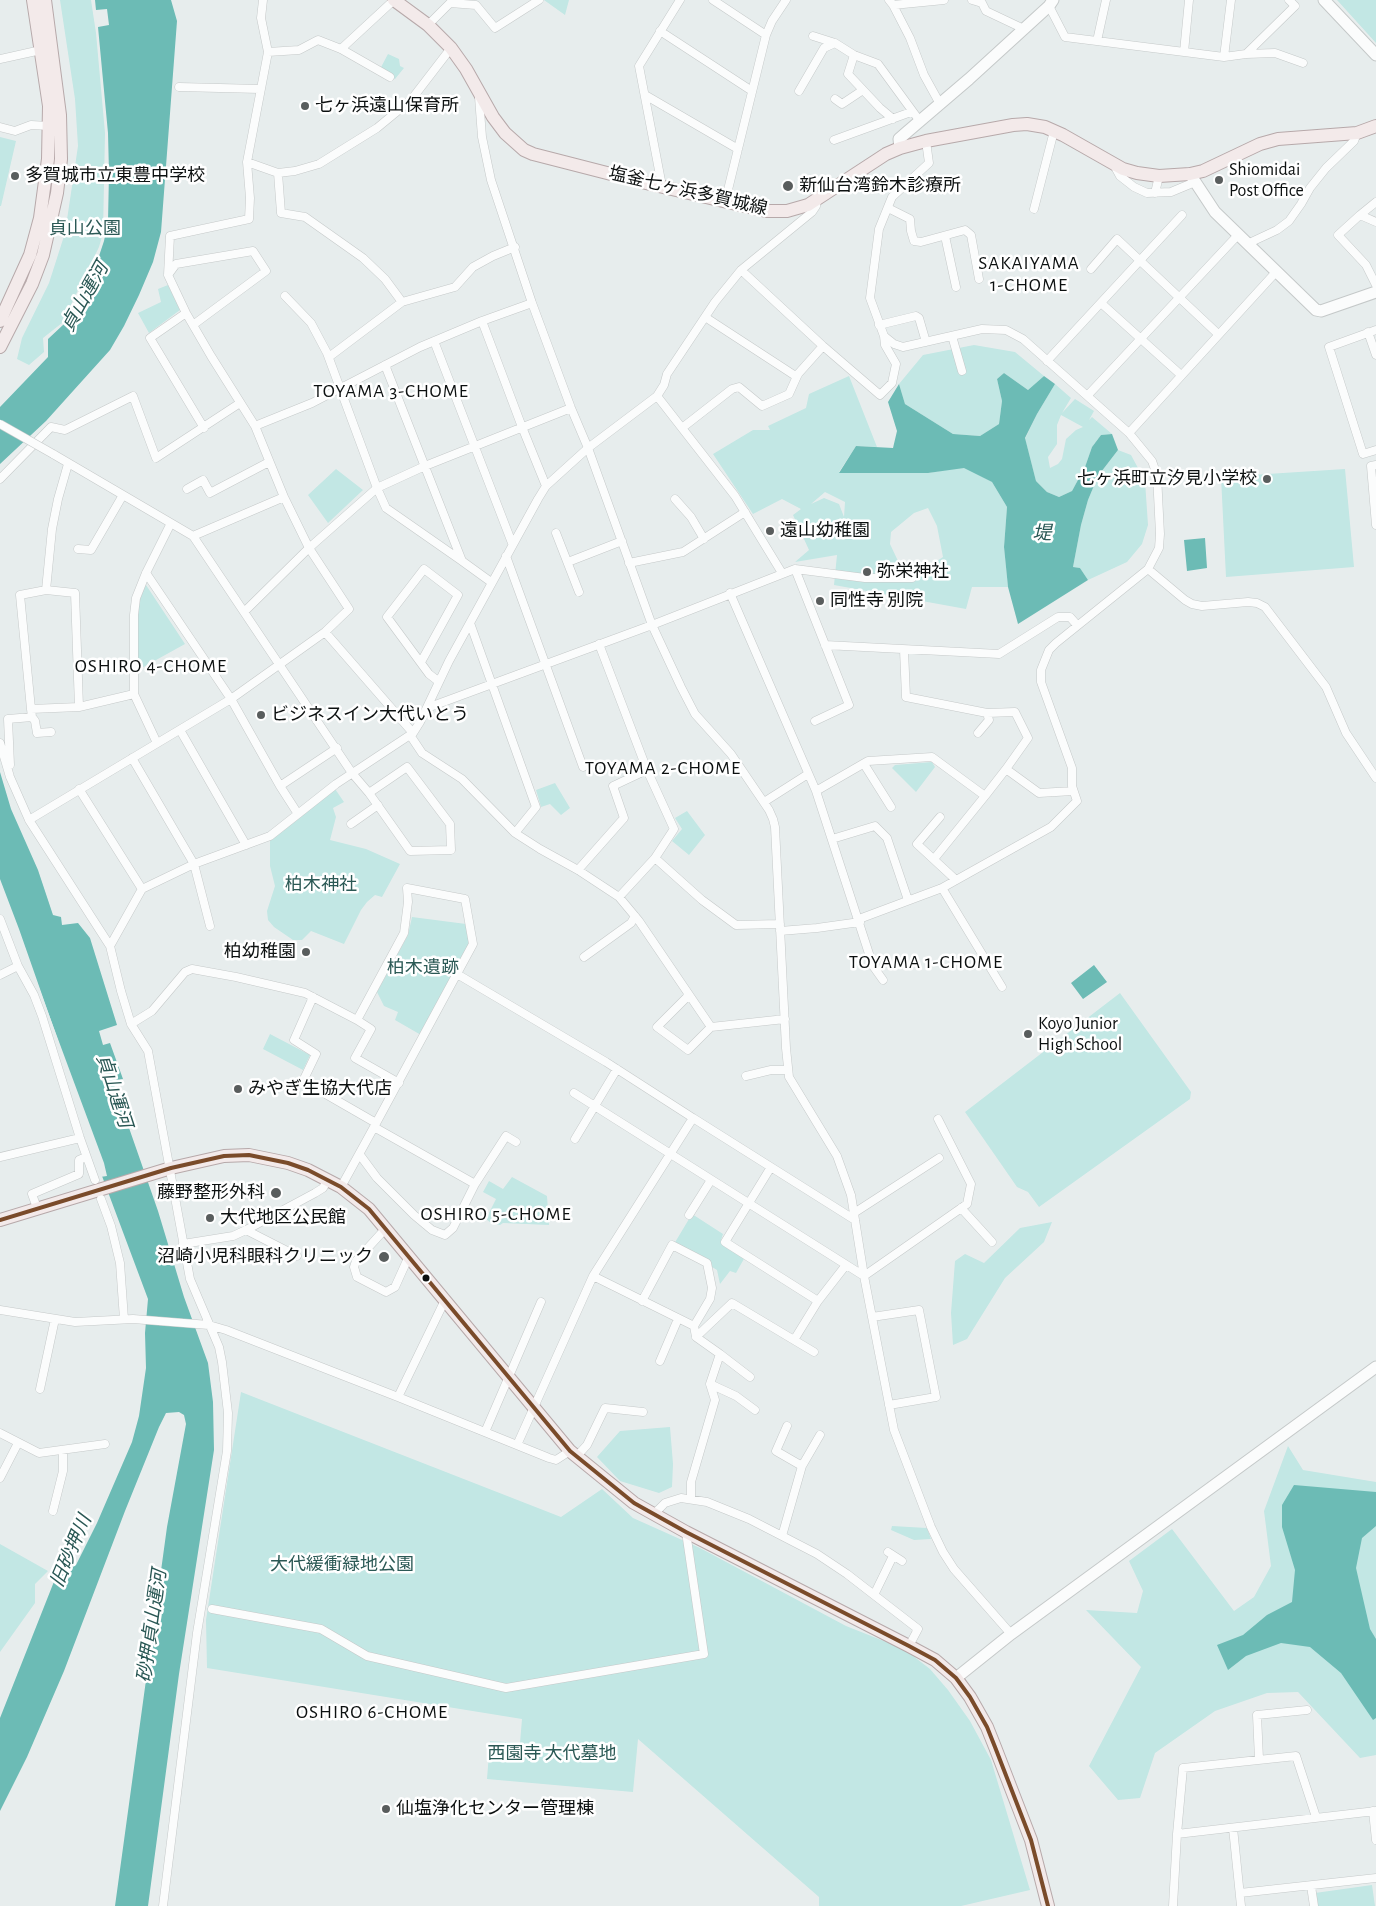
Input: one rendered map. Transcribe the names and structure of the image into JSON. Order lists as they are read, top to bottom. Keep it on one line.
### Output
{"streets":{"main road":["塩釜七ヶ浜多賀城線"]},"districts":["SAKAIYAMA 1-CHOME","TOYAMA 3-CHOME","OSHIRO 4-CHOME","TOYAMA 2-CHOME","TOYAMA 1-CHOME","OSHIRO 5-CHOME","OSHIRO 6-CHOME"],"water":["貞山運河","堤","旧砂押川","砂押貞山運河"],"parks":["貞山公園","柏木神社","柏木遺跡","大代緩衝緑地公園","西園寺 大代墓地"],"places":["七ヶ浜遠山保育所","多賀城市立東豊中学校","Shiomidai Post Office","新仙台湾鈴木診療所","七ヶ浜町立汐見小学校","遠山幼稚園","弥栄神社","同性寺 別院","ビジネスイン大代いとう","柏幼稚園","Koyo Junior High School","みやぎ生協大代店","藤野整形外科","大代地区公民館","沼崎小児科眼科クリニック","仙塩浄化センター管理棟"]}
